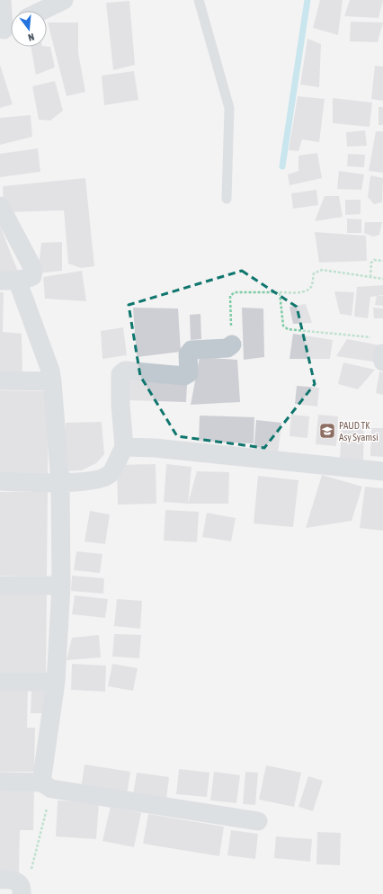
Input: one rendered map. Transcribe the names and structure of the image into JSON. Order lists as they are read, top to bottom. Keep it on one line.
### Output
{"places":{"school or university":["PAUD TK Asy Syamsi"]},"north":"bottom"}
